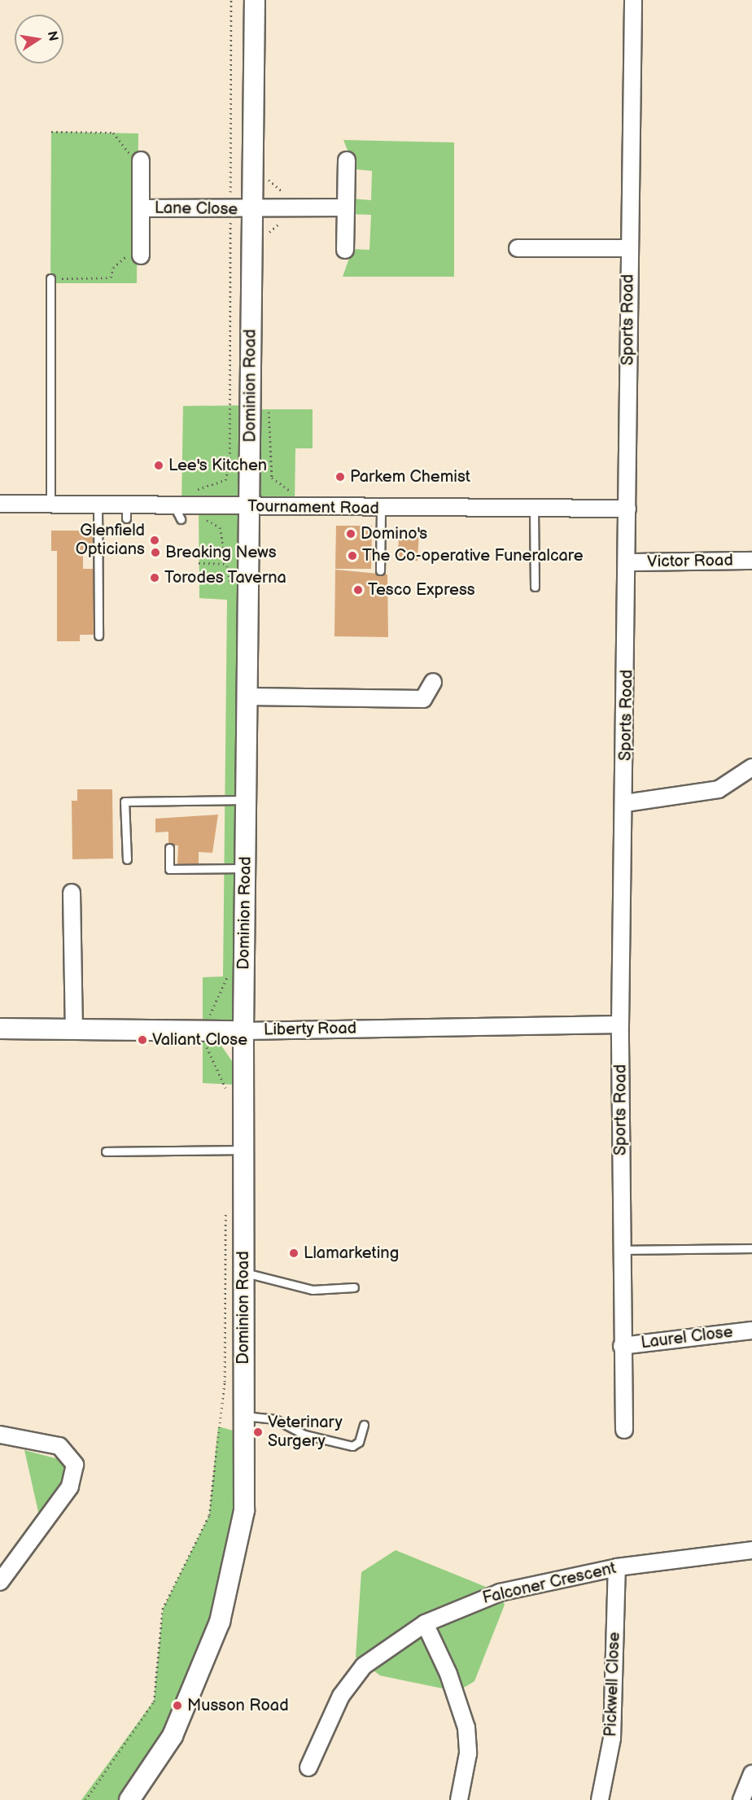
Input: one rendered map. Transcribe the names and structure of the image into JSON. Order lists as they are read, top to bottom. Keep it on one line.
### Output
{"streets":{"street":["Lane Close","Sports Road","Dominion Road","Tournament Road","Victor Road","Liberty Road","Laurel Close","Falconer Crescent","Pickwell Close"]},"crossings":[["Lane Close","Dominion Road"],["Sports Road","Tournament Road"],["Sports Road","Victor Road"],["Sports Road","Liberty Road"],["Sports Road","Laurel Close"],["Dominion Road","Tournament Road"],["Dominion Road","Liberty Road"],["Falconer Crescent","Pickwell Close"]],"places":["Lee's Kitchen","Parkem Chemist","Domino's","Glenfield Opticians","Breaking News","The Co-operative Funeralcare","Torodes Taverna","Tesco Express","Valiant Close","Llamarketing","Veterinary Surgery","Musson Road"],"north":"right"}
